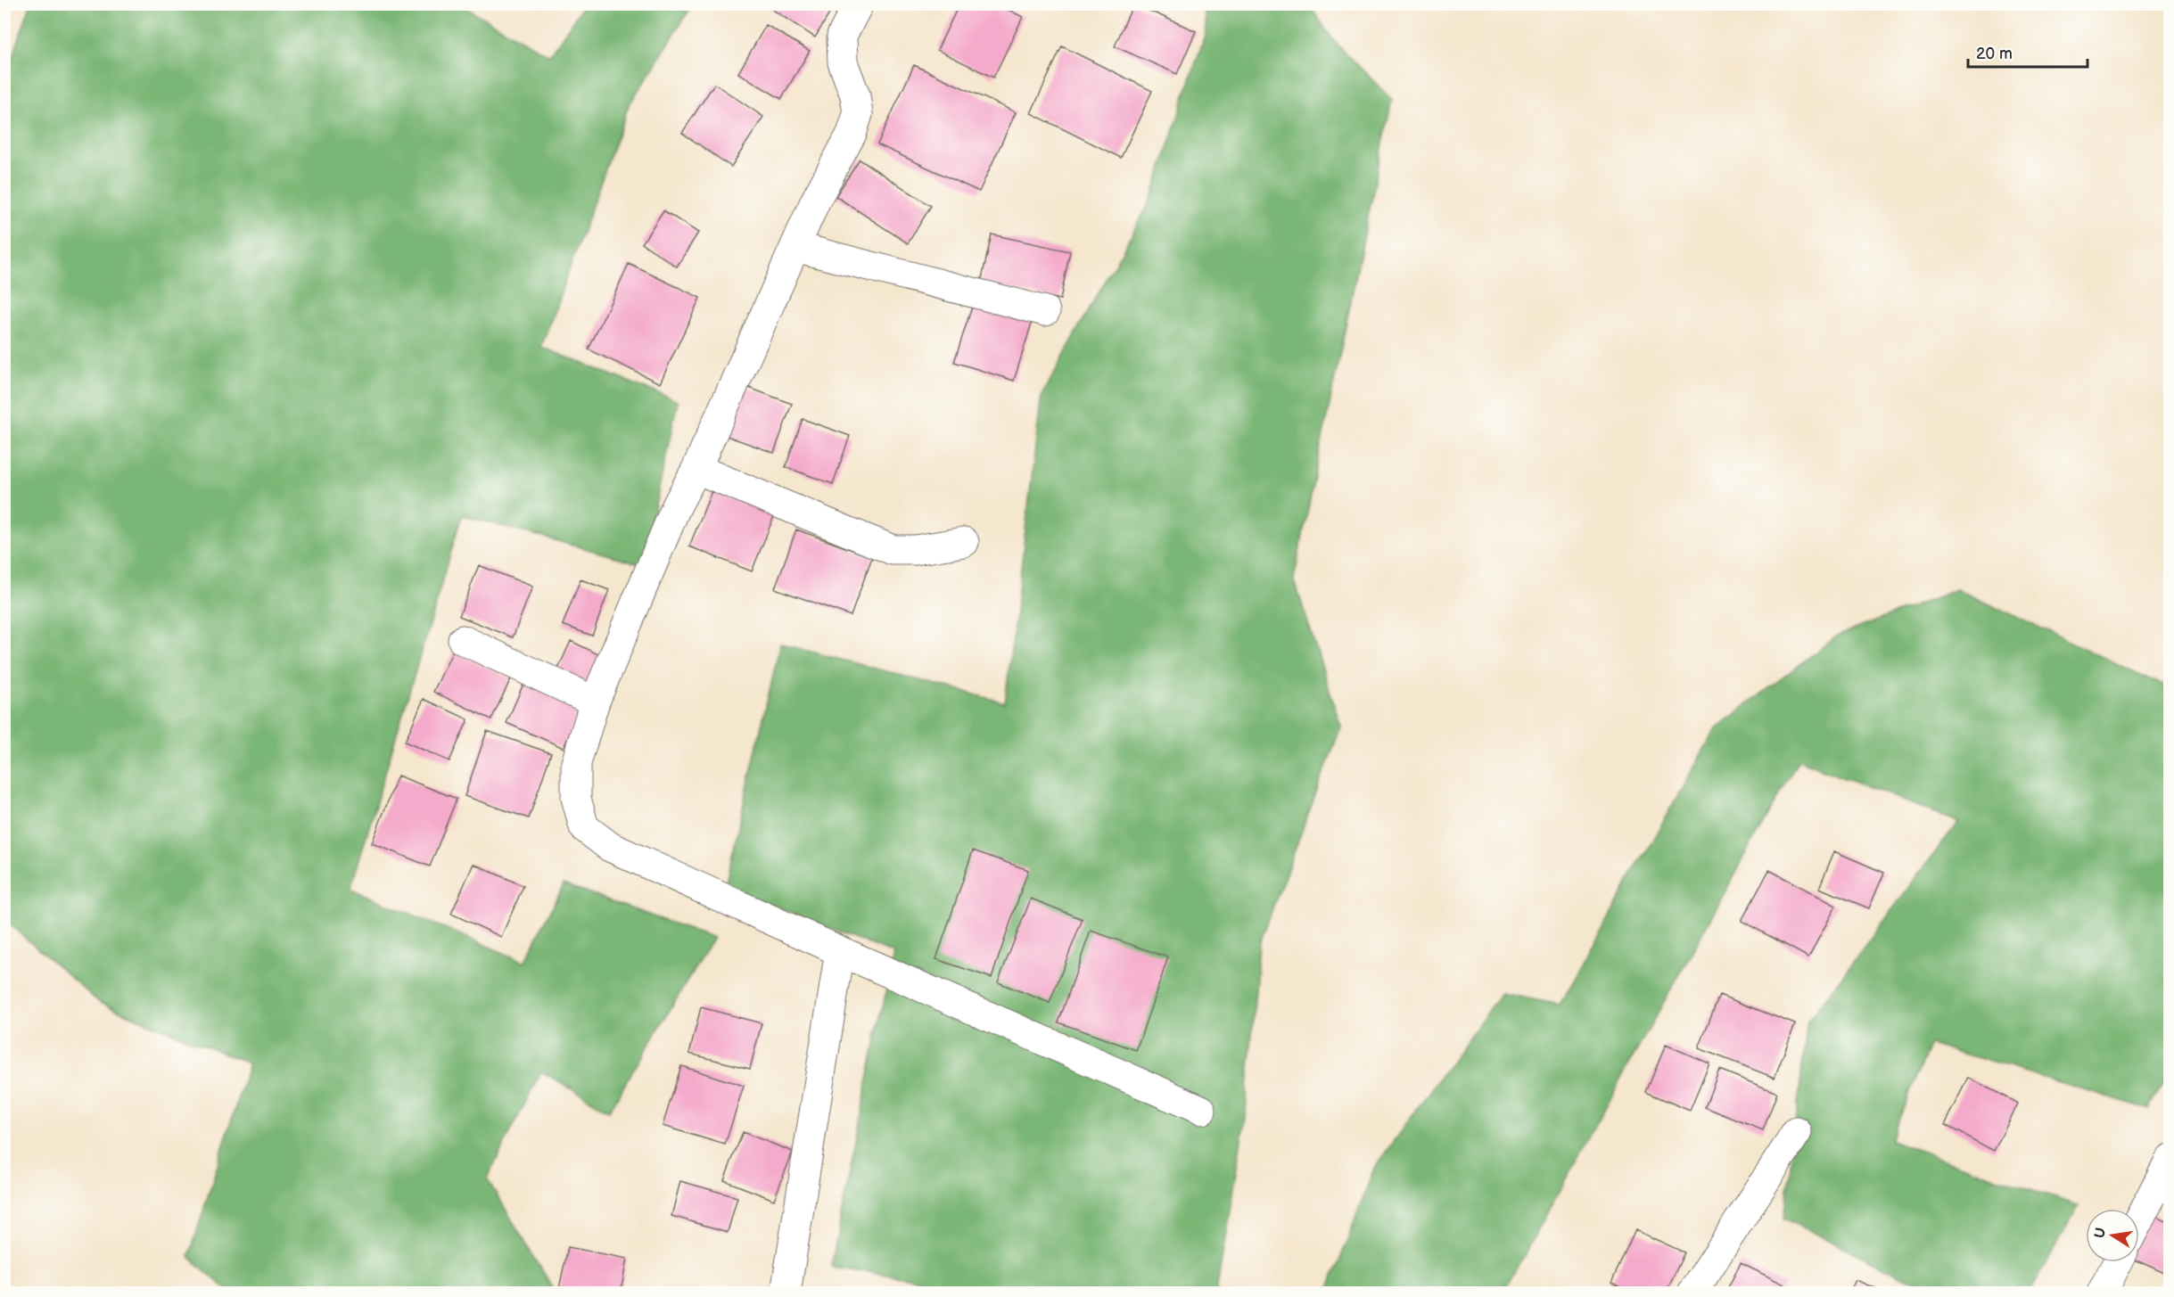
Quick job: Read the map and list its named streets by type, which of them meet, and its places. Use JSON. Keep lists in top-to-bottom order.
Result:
{
  "scale_bar": "20 m",
  "north": "left"
}
